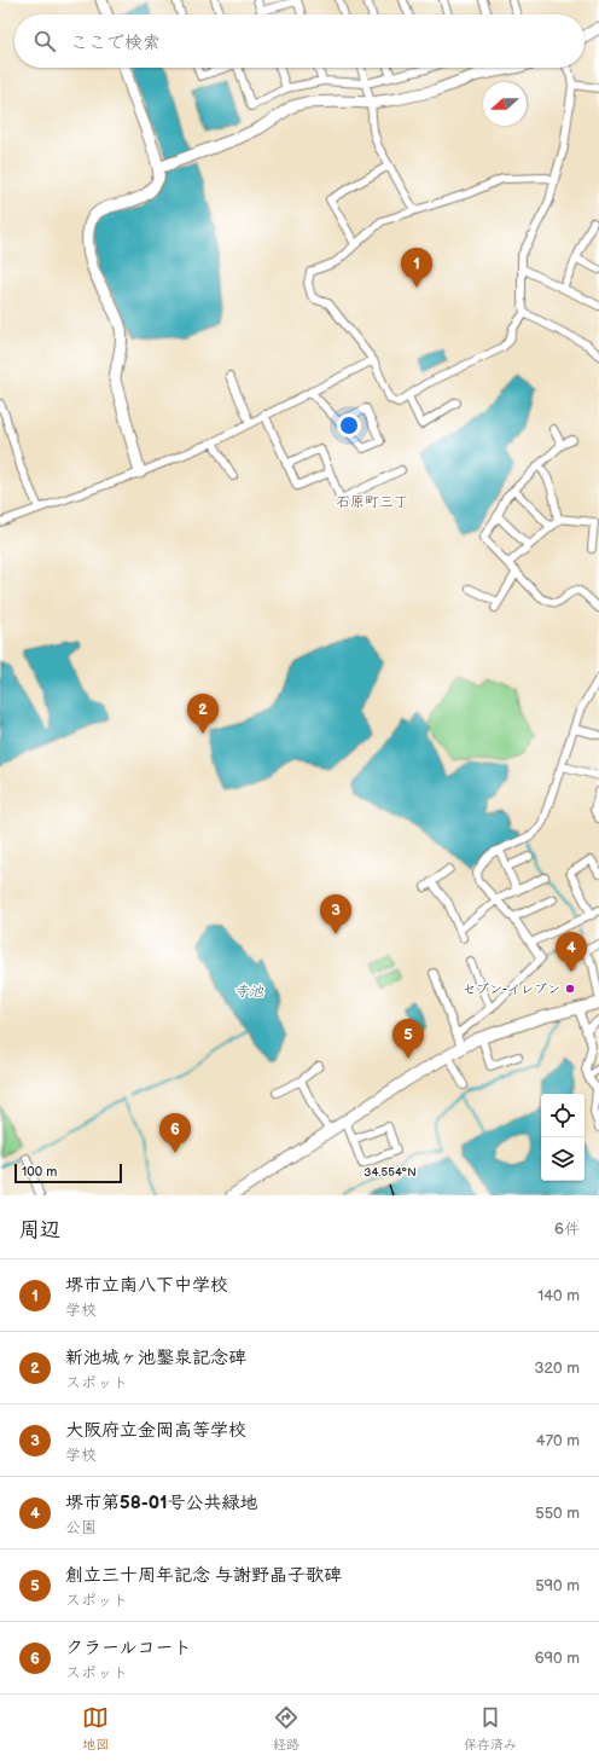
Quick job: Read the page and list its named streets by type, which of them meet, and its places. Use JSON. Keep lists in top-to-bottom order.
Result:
{
  "districts": ["石原町三丁"],
  "water": ["寺池"],
  "places": ["セブン-イレブン"],
  "scale_bar": "100 m",
  "north": "left",
  "page": {
    "search": "ここで検索",
    "pins": [
      "1",
      "2",
      "3",
      "4",
      "5",
      "6"
    ],
    "scale": "100 m",
    "heading": ["周辺", "6件"],
    "list": [
      {
        "mark": "1",
        "name": "堺市立南八下中学校",
        "note": "学校",
        "value": "140 m"
      },
      {
        "mark": "2",
        "name": "新池城ヶ池鑿泉記念碑",
        "note": "スポット",
        "value": "320 m"
      },
      {
        "mark": "3",
        "name": "大阪府立金岡高等学校",
        "note": "学校",
        "value": "470 m"
      },
      {
        "mark": "4",
        "name": "堺市第58-01号公共緑地",
        "note": "公園",
        "value": "550 m"
      },
      {
        "mark": "5",
        "name": "創立三十周年記念 与謝野晶子歌碑",
        "note": "スポット",
        "value": "590 m"
      },
      {
        "mark": "6",
        "name": "クラールコート",
        "note": "スポット",
        "value": "690 m"
      }
    ],
    "nav": ["地図", "経路", "保存済み"]
  },
  "coordinates": ["34.554°N"]
}
